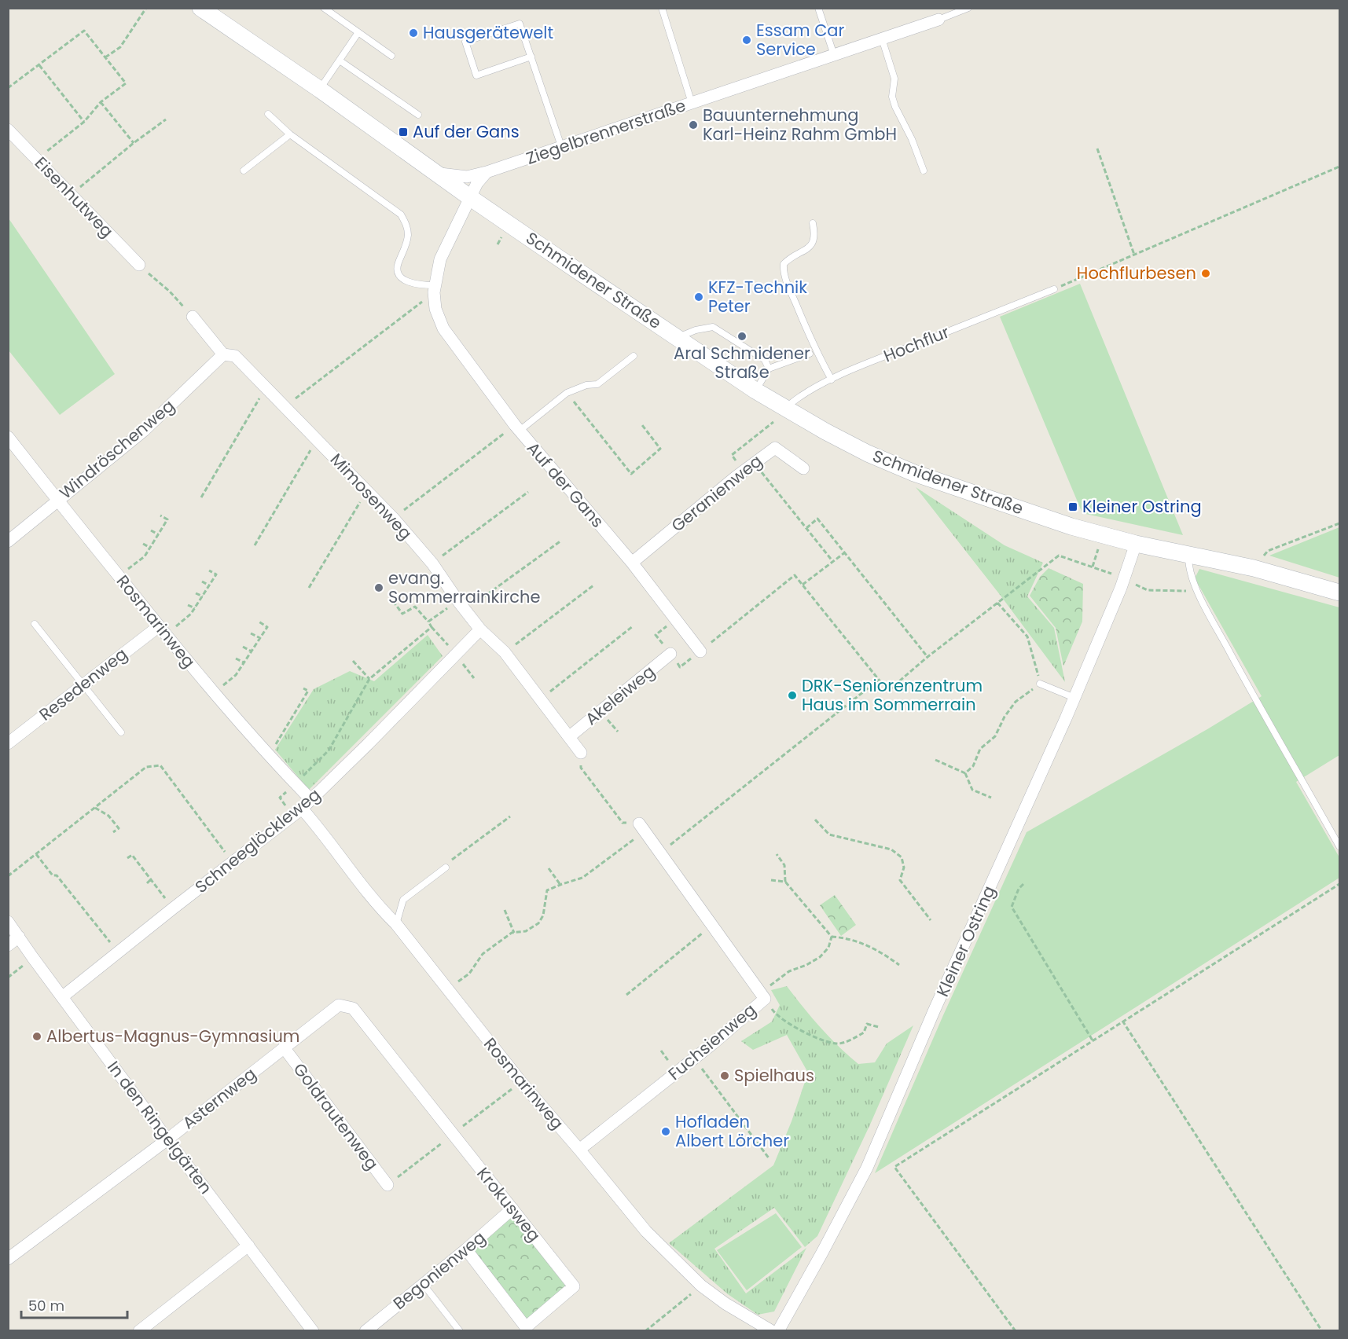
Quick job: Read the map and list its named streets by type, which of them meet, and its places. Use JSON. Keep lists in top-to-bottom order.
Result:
{
  "streets": {
    "main road": ["Schmidener Straße"],
    "street": [
      "Ziegelbrennerstraße",
      "Eisenhutweg",
      "Windröschenweg",
      "Auf der Gans",
      "Geranienweg",
      "Mimosenweg",
      "Rosmarinweg",
      "Resedenweg",
      "Akeleiweg",
      "Schneeglöckleweg",
      "Kleiner Ostring",
      "Fuchsienweg",
      "Asternweg",
      "Goldrautenweg",
      "In den Ringelgärten",
      "Krokusweg",
      "Begonienweg"
    ],
    "lane": ["Hochflur"]
  },
  "crossings": [
    ["Ziegelbrennerstraße", "Schmidener Straße"],
    ["Schmidener Straße", "Hochflur"],
    ["Schmidener Straße", "Auf der Gans"],
    ["Schmidener Straße", "Kleiner Ostring"],
    ["Windröschenweg", "Mimosenweg"],
    ["Windröschenweg", "Rosmarinweg"],
    ["Auf der Gans", "Geranienweg"],
    ["Mimosenweg", "Akeleiweg"],
    ["Mimosenweg", "Schneeglöckleweg"],
    ["Rosmarinweg", "Resedenweg"],
    ["Rosmarinweg", "Schneeglöckleweg"],
    ["Rosmarinweg", "Fuchsienweg"],
    ["Schneeglöckleweg", "In den Ringelgärten"],
    ["Asternweg", "Goldrautenweg"],
    ["Asternweg", "In den Ringelgärten"],
    ["Asternweg", "Krokusweg"],
    ["Krokusweg", "Begonienweg"]
  ],
  "places": {
    "other": [
      "Hausgerätewelt",
      "Essam Car Service",
      "Bauunternehmung Karl-Heinz Rahm GmbH",
      "Hochflurbesen",
      "KFZ-Technik Peter",
      "Aral Schmidener Straße",
      "evang. Sommerrainkirche",
      "DRK-Seniorenzentrum Haus im Sommerrain",
      "Albertus-Magnus-Gymnasium",
      "Spielhaus",
      "Hofladen Albert Lörcher"
    ],
    "transit": ["Auf der Gans", "Kleiner Ostring"]
  },
  "scale_bar": "50 m"
}
